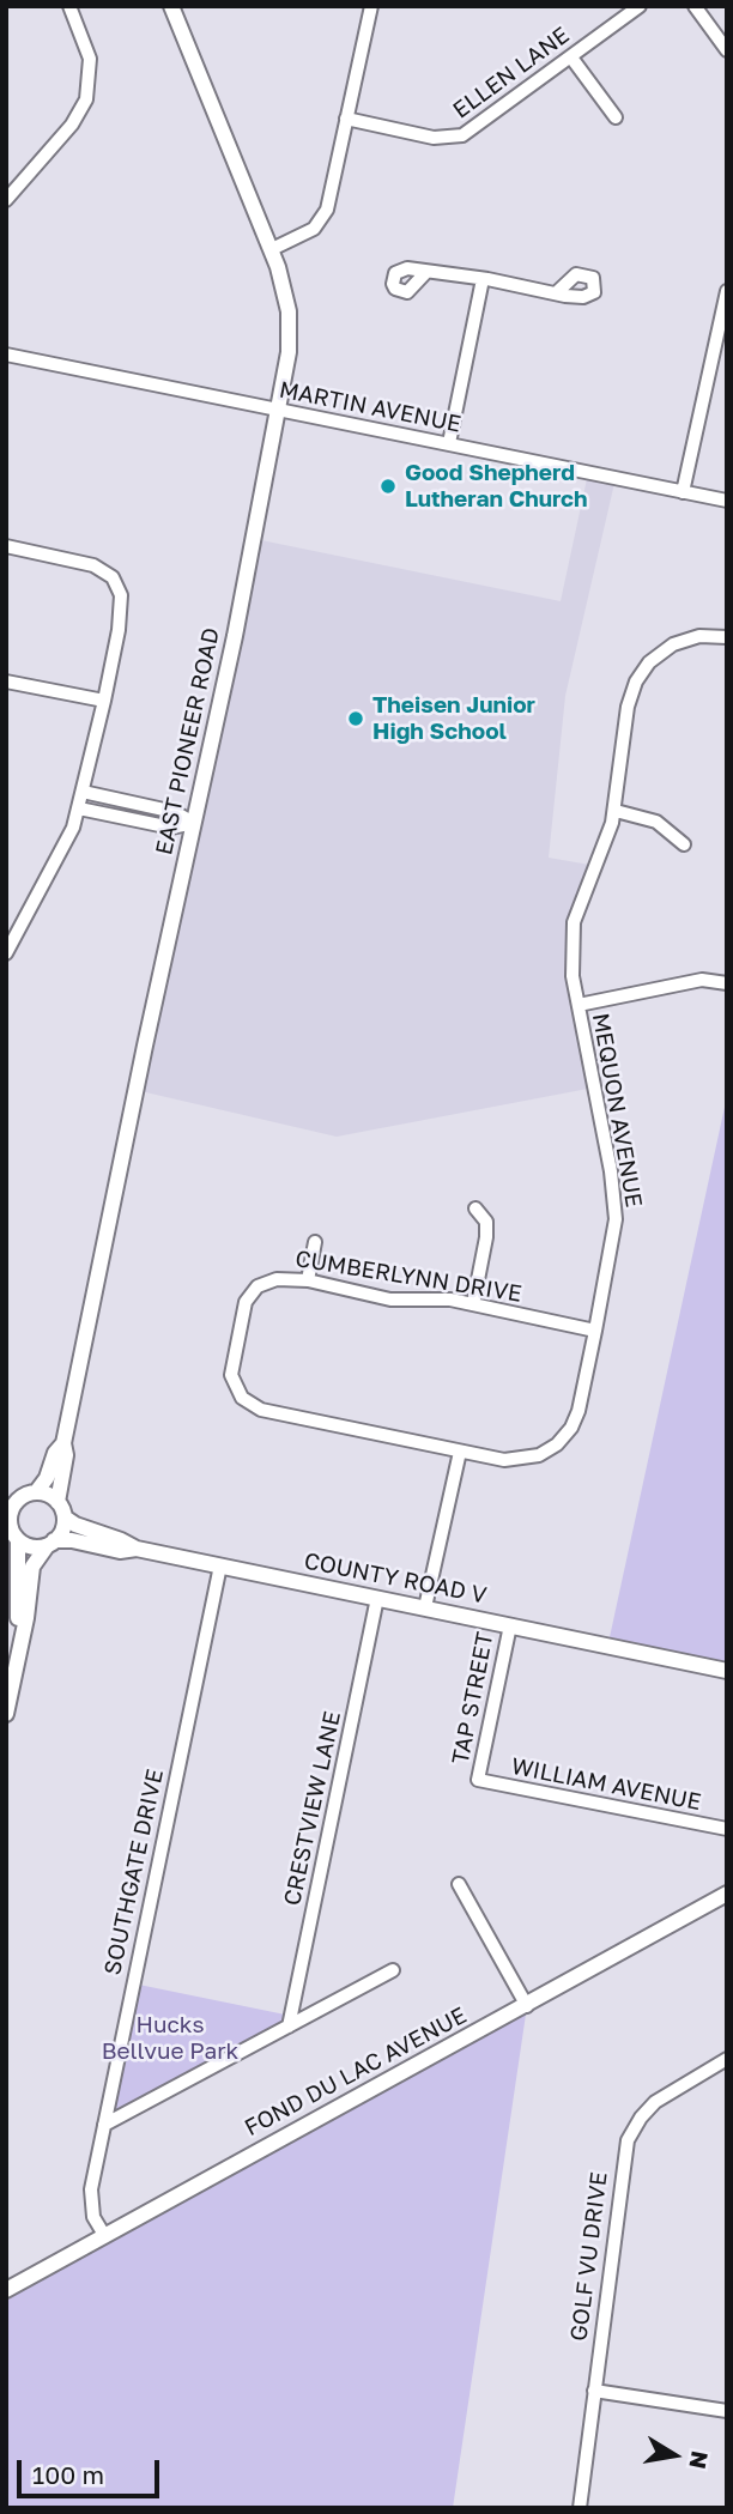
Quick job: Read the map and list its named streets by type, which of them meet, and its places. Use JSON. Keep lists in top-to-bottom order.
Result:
{
  "streets": {
    "main road": ["EAST PIONEER ROAD", "COUNTY ROAD V", "FOND DU LAC AVENUE"],
    "street": [
      "ELLEN LANE",
      "MARTIN AVENUE",
      "MEQUON AVENUE",
      "CUMBERLYNN DRIVE",
      "TAP STREET",
      "WILLIAM AVENUE",
      "CRESTVIEW LANE",
      "SOUTHGATE DRIVE",
      "GOLF VU DRIVE"
    ]
  },
  "crossings": [
    ["MARTIN AVENUE", "EAST PIONEER ROAD"],
    ["EAST PIONEER ROAD", "COUNTY ROAD V"],
    ["MEQUON AVENUE", "CUMBERLYNN DRIVE"],
    ["COUNTY ROAD V", "TAP STREET"],
    ["COUNTY ROAD V", "CRESTVIEW LANE"],
    ["COUNTY ROAD V", "SOUTHGATE DRIVE"],
    ["TAP STREET", "WILLIAM AVENUE"],
    ["SOUTHGATE DRIVE", "FOND DU LAC AVENUE"]
  ],
  "parks": ["Hucks Bellvue Park"],
  "places": ["Good Shepherd Lutheran Church", "Theisen Junior High School"],
  "scale_bar": "100 m",
  "north": "right"
}
